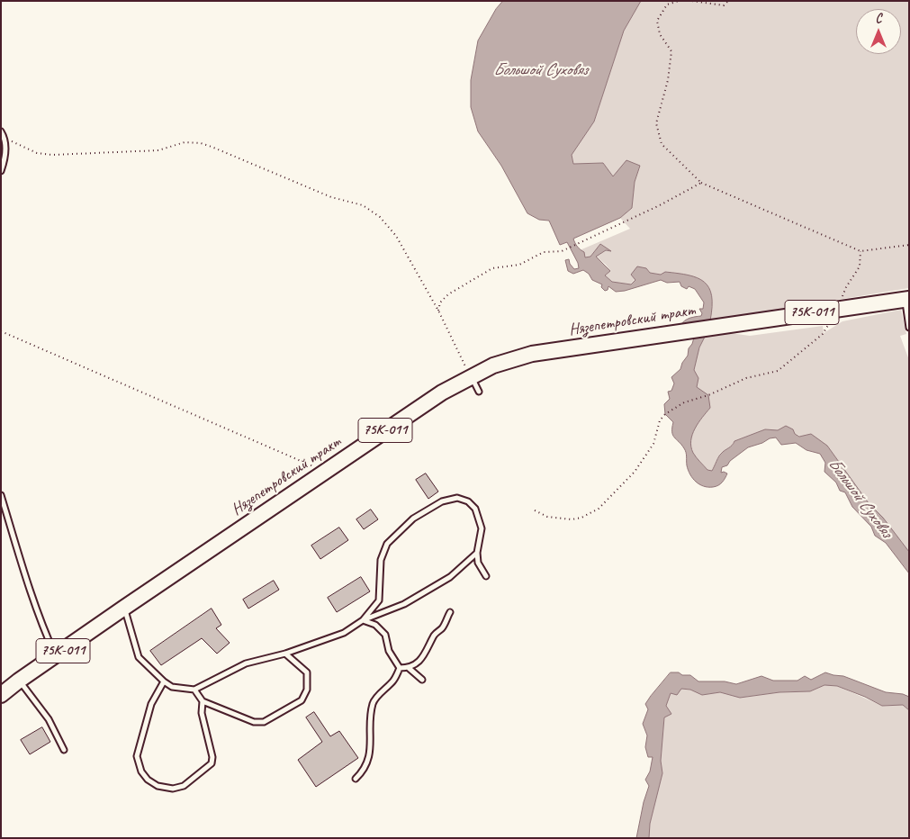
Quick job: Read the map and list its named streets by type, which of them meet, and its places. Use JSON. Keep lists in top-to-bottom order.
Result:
{
  "streets": {
    "main road": ["75К-011", "Нязепетровский тракт"]
  },
  "water": ["Большой Суховяз"],
  "north": "top"
}
